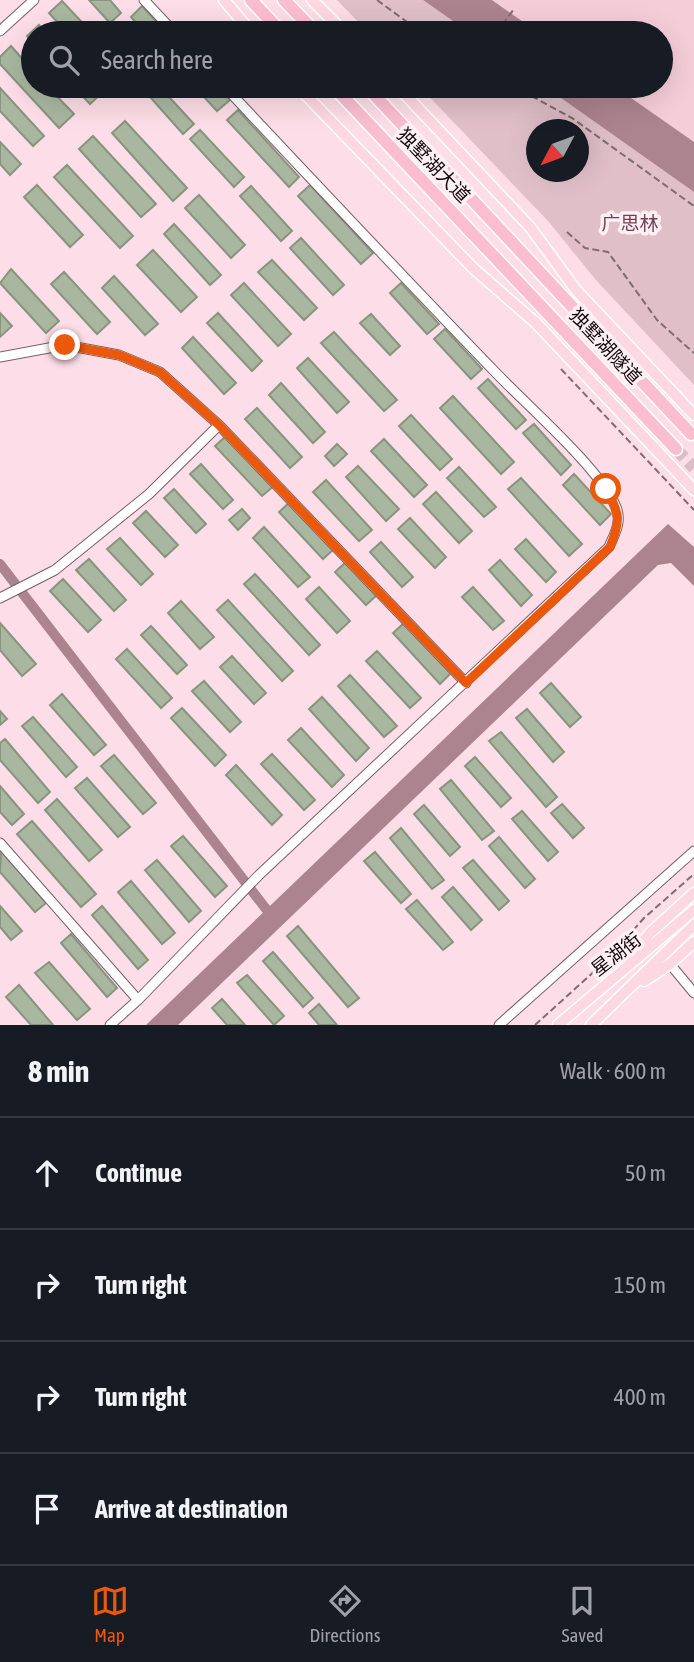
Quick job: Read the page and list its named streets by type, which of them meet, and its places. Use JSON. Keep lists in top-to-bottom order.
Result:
{
  "streets": {
    "highway": ["独墅湖大道", "独墅湖隧道"],
    "main road": ["星湖街"]
  },
  "crossings": [
    ["独墅湖大道", "独墅湖隧道"]
  ],
  "parks": ["广思林"],
  "north": "bottom left",
  "page": {
    "search": "Search here",
    "heading": ["8 min", "Walk · 600 m"],
    "list": [
      ["Continue", "50 m"],
      ["Turn right", "150 m"],
      ["Turn right", "400 m"],
      "Arrive at destination"
    ],
    "nav": ["Map", "Directions", "Saved"]
  }
}
